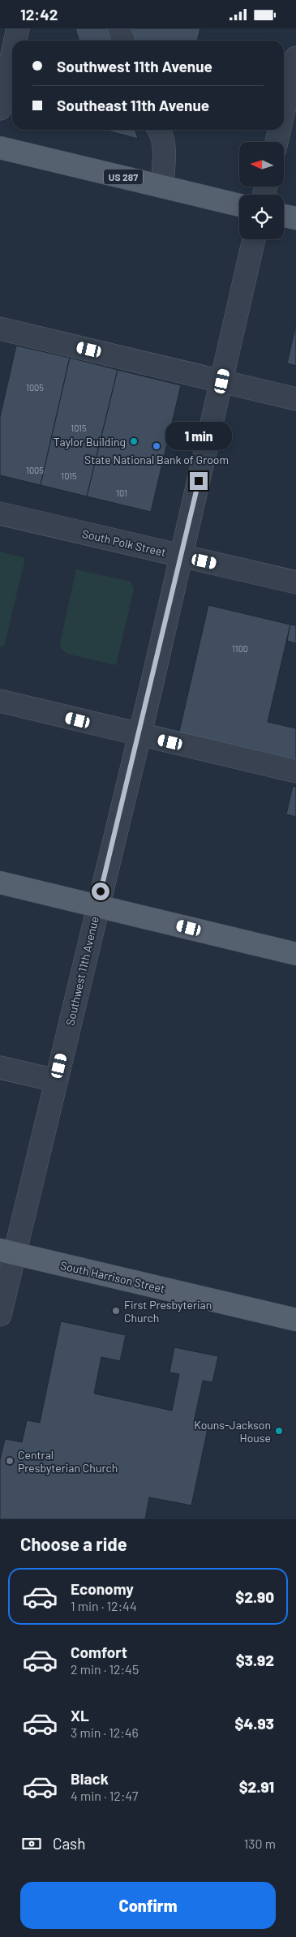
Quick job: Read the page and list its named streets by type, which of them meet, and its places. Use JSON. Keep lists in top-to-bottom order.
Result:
{
  "streets": {
    "main road": ["US 287", "South Harrison Street"],
    "street": ["South Polk Street", "Southwest 11th Avenue"]
  },
  "crossings": [
    ["South Polk Street", "Southwest 11th Avenue"],
    ["Southwest 11th Avenue", "South Harrison Street"]
  ],
  "places": [
    "Taylor Building",
    "State National Bank of Groom",
    "First Presbyterian Church",
    "Kouns-Jackson House",
    "Central Presbyterian Church"
  ],
  "house_numbers": [
    "1005",
    "1015",
    "1005",
    "1015",
    "101",
    "1100"
  ],
  "north": "left",
  "page": {
    "status": "12:42",
    "banner": ["Southwest 11th Avenue", "Southeast 11th Avenue"],
    "bubble": "1 min",
    "heading": "Choose a ride",
    "list": [
      {
        "name": "Economy",
        "note": "1 min · 12:44",
        "value": "$2.90"
      },
      {
        "name": "Comfort",
        "note": "2 min · 12:45",
        "value": "$3.92"
      },
      {
        "name": "XL",
        "note": "3 min · 12:46",
        "value": "$4.93"
      },
      {
        "name": "Black",
        "note": "4 min · 12:47",
        "value": "$2.91"
      }
    ],
    "pay": ["Cash", "130 m"],
    "buttons": "Confirm"
  }
}
